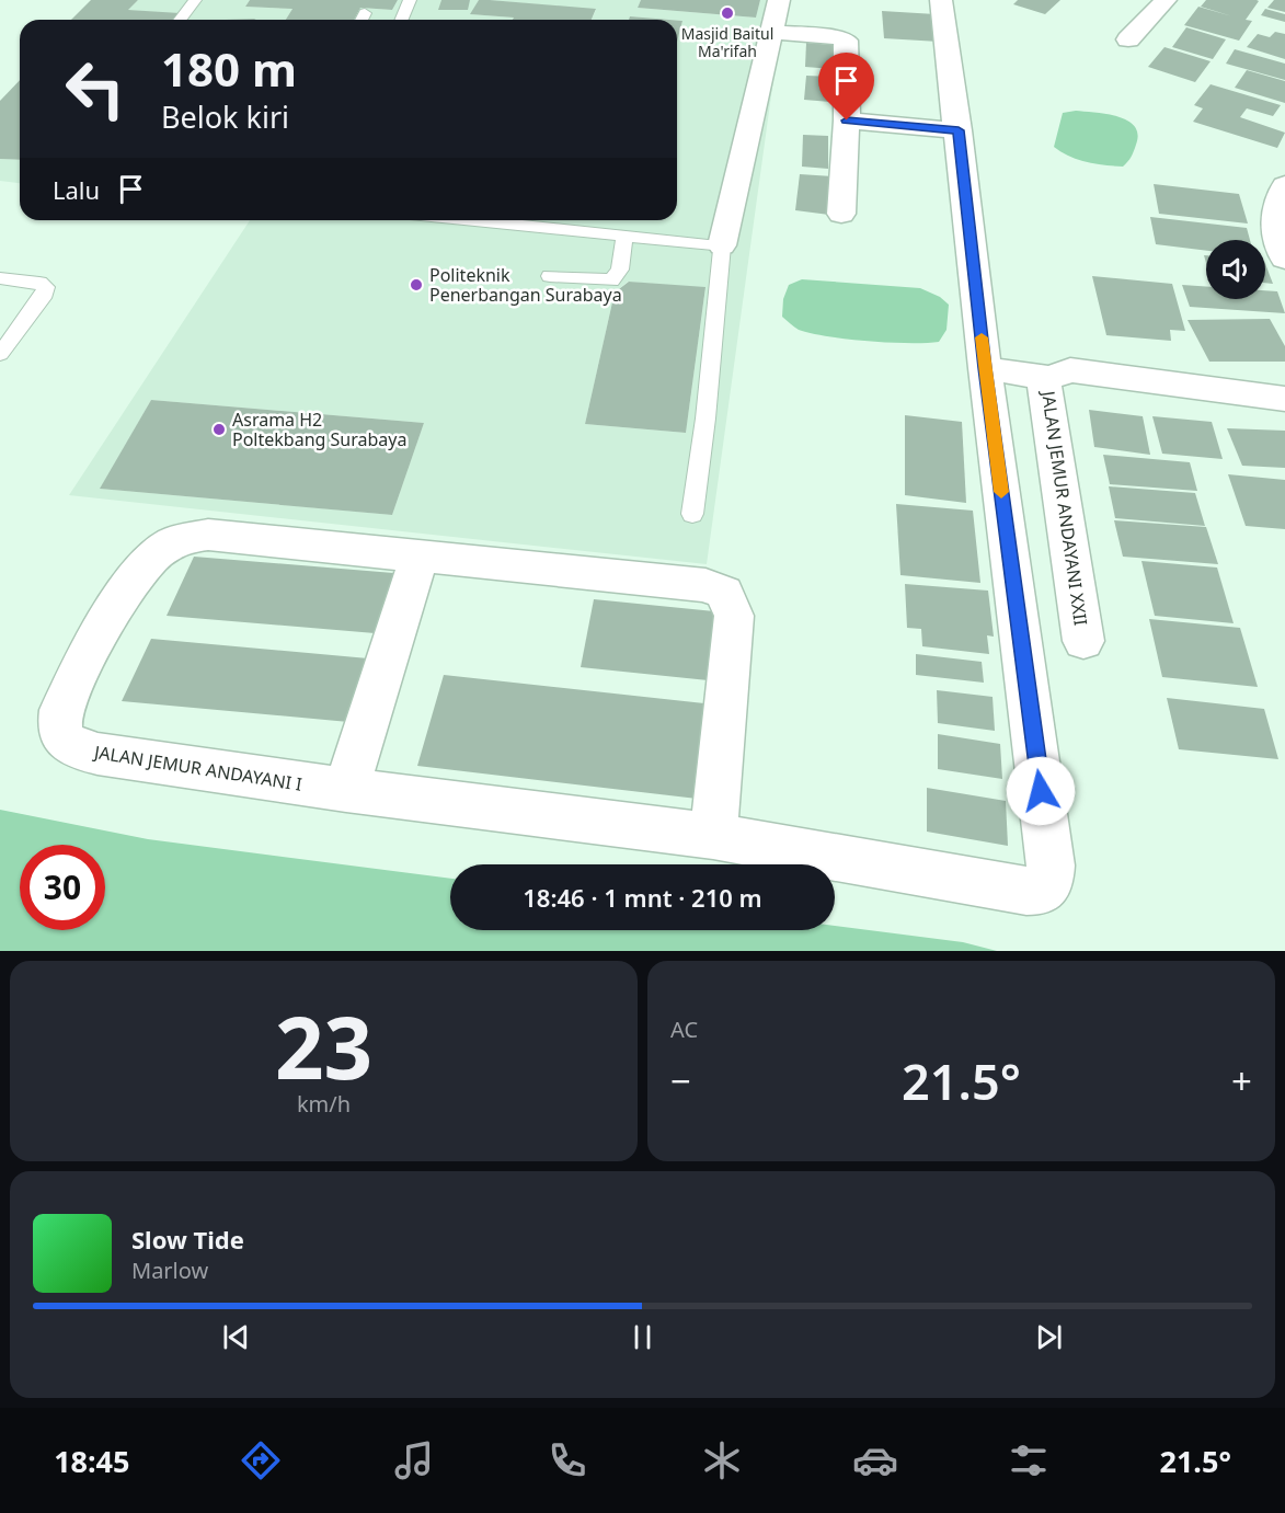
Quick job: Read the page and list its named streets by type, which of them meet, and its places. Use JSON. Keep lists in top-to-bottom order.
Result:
{
  "streets": {
    "street": ["JALAN JEMUR ANDAYANI XXII", "JALAN JEMUR ANDAYANI I"]
  },
  "places": ["Masjid Baitul Ma'rifah", "Politeknik Penerbangan Surabaya", "Asrama H2 Poltekbang Surabaya"],
  "page": {
    "turn": ["180 m", "Belok kiri"],
    "then": "Lalu",
    "limit": "30",
    "trip": "18:46 · 1 mnt · 210 m",
    "tile": [
      ["23", "km/h"],
      "AC"
    ],
    "heat": ["−", "21.5°", "+"],
    "song": ["Slow Tide", "Marlow"],
    "tabs": ["18:45", "21.5°"]
  }
}
